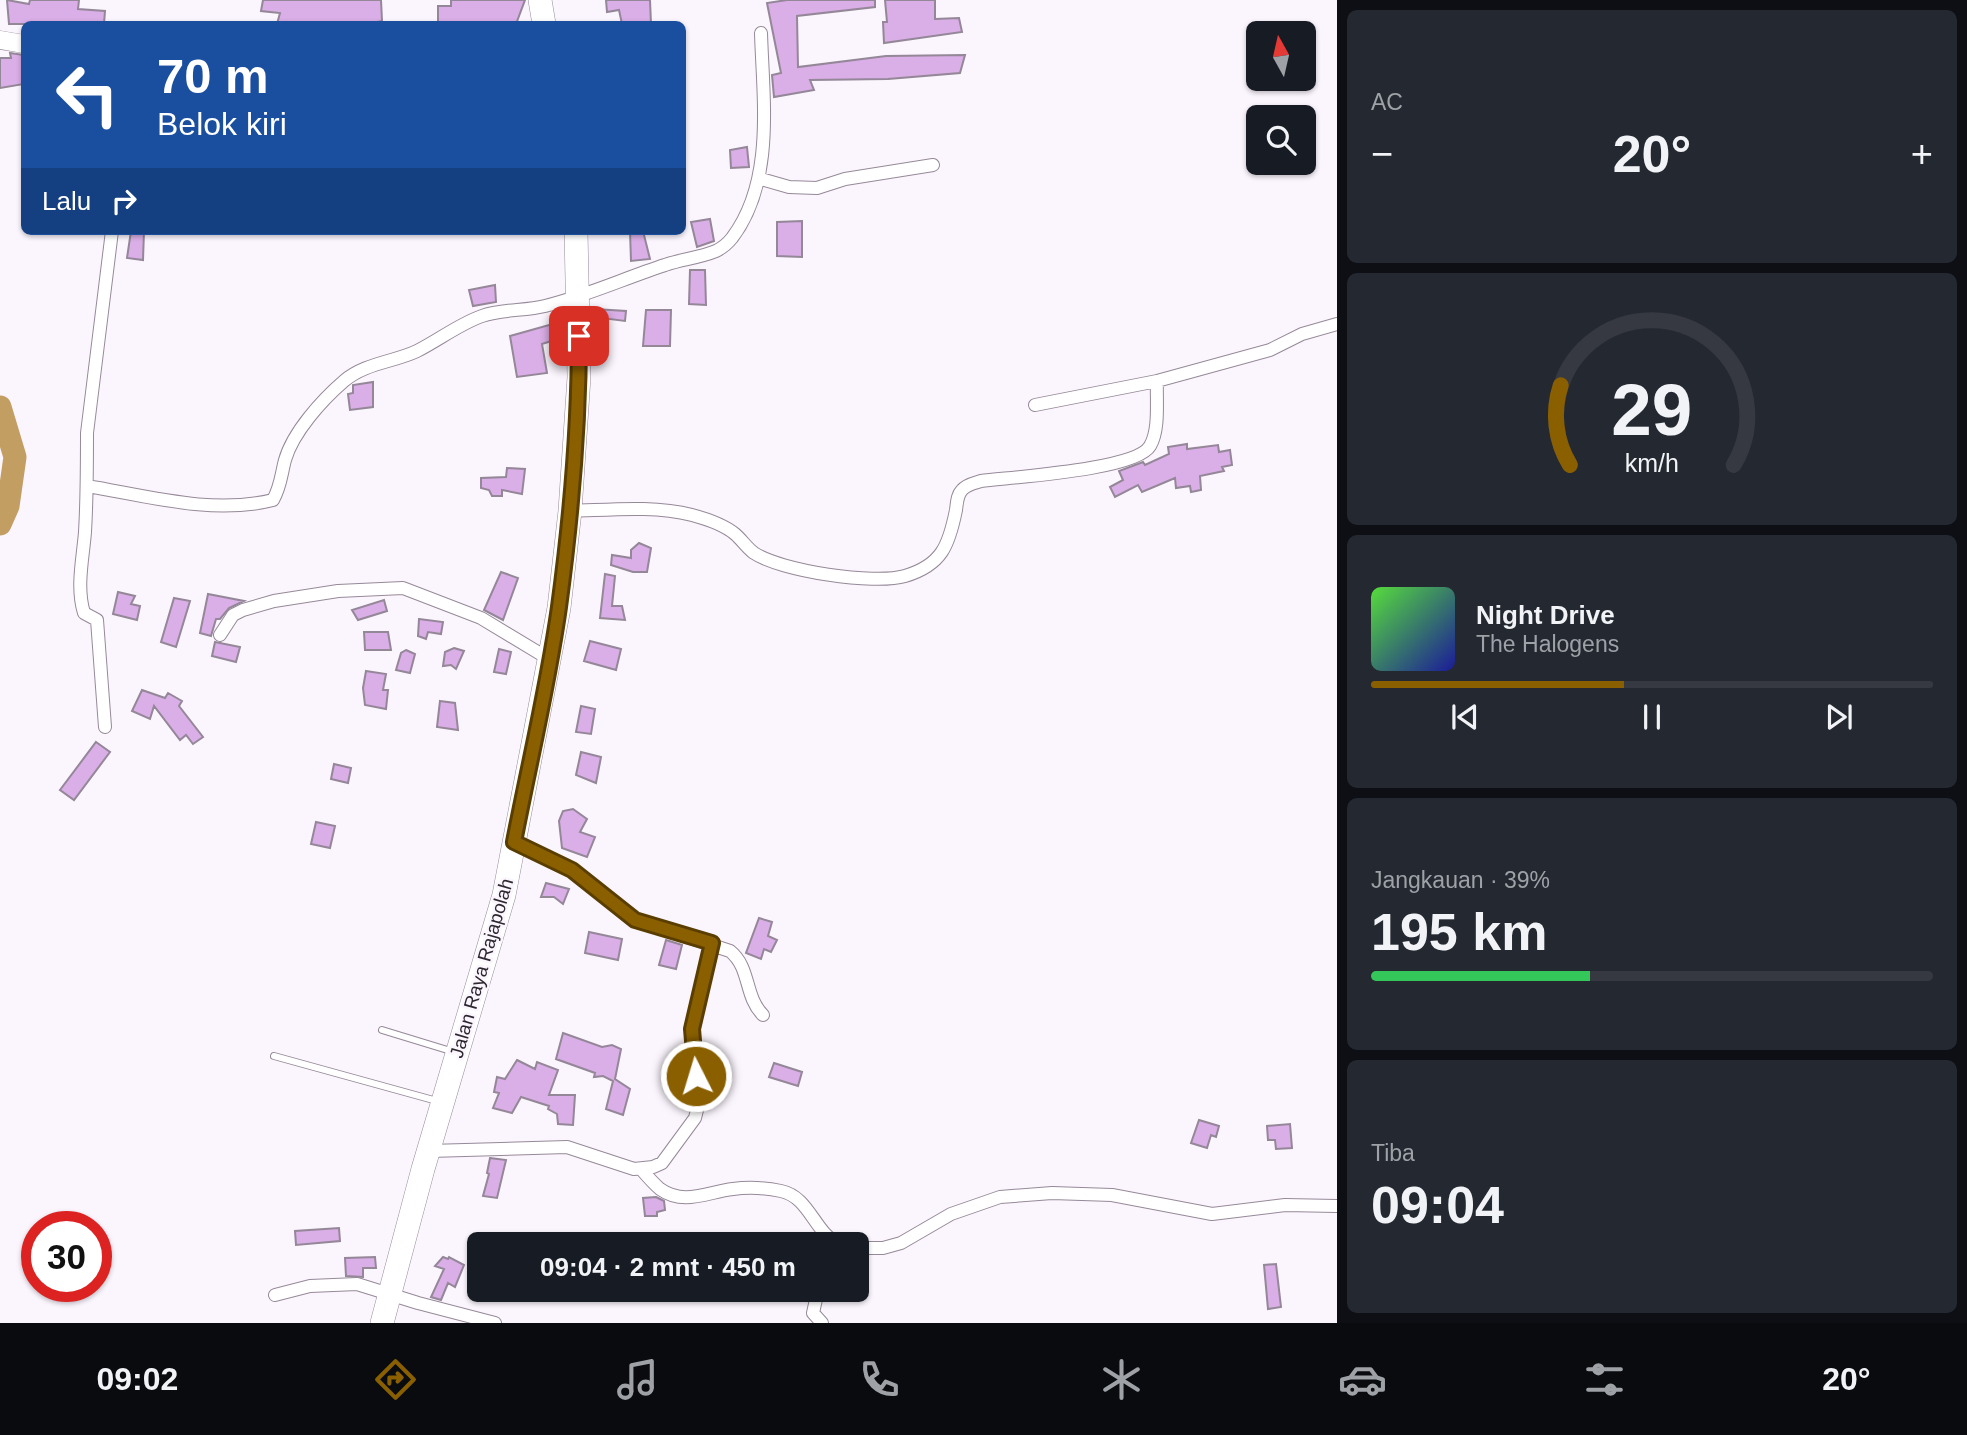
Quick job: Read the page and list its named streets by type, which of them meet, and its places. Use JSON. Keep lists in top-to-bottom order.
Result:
{
  "streets": {
    "highway": ["Jalan Raya Rajapolah"]
  },
  "north": "top",
  "page": {
    "tile": [
      "AC",
      ["Jangkauan · 39%", "195 km"],
      ["Tiba", "09:04"]
    ],
    "turn": ["70 m", "Belok kiri"],
    "heat": ["−", "20°", "+"],
    "then": "Lalu",
    "song": ["Night Drive", "The Halogens"],
    "limit": "30",
    "trip": "09:04 · 2 mnt · 450 m",
    "tabs": ["09:02", "20°"],
    "gauge": ["29", "km/h"]
  }
}
